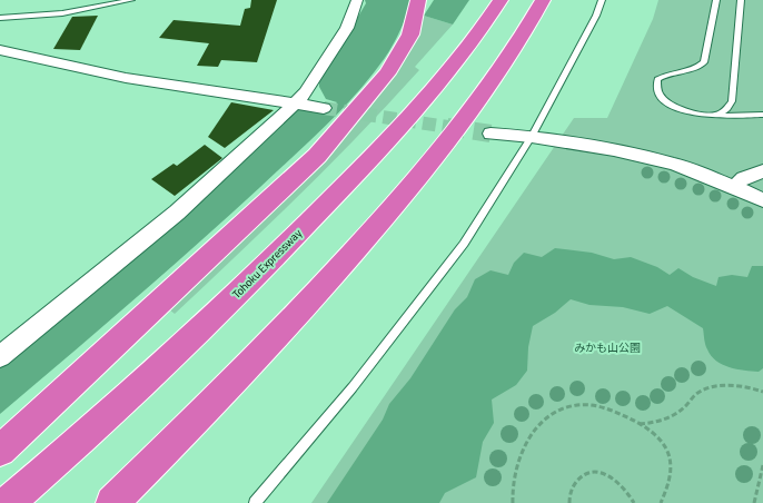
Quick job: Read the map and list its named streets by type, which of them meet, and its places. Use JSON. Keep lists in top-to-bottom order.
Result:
{
  "streets": {
    "highway": ["Tohoku Expressway"]
  },
  "parks": ["みかも山公園"]
}
